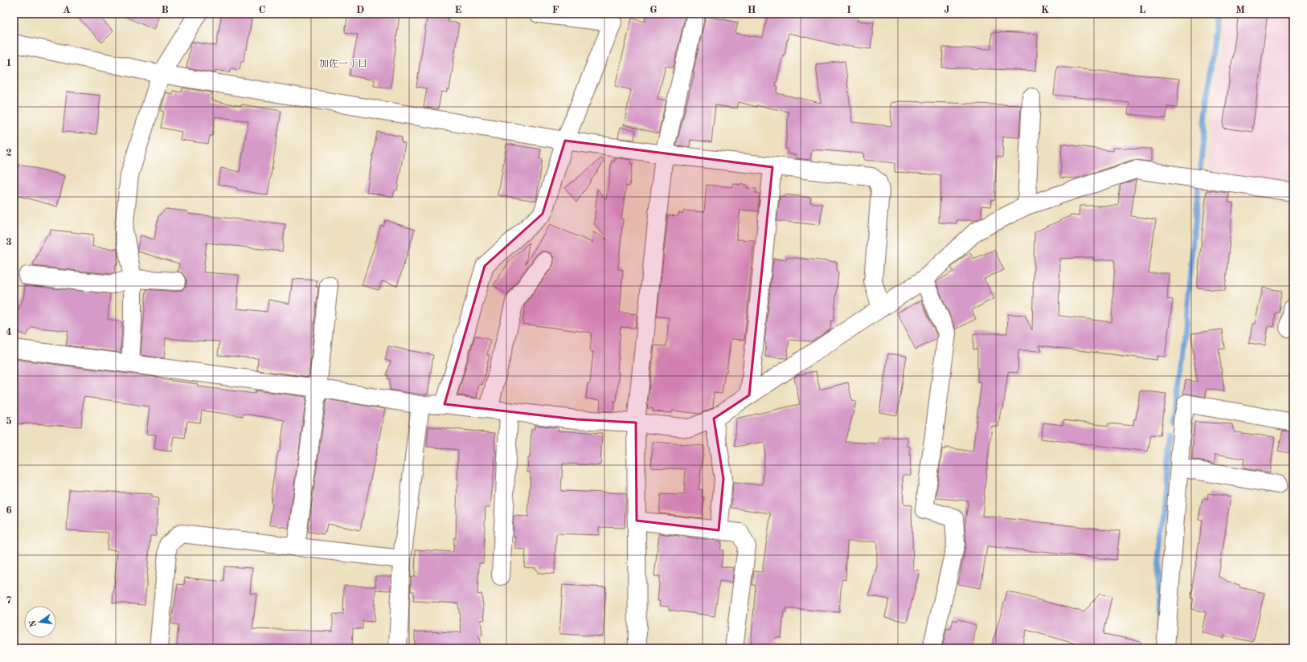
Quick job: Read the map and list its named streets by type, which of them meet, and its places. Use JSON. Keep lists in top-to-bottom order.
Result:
{
  "districts": ["加佐一丁目"],
  "north": "left",
  "grid": {
    "columns": [
      "A",
      "B",
      "C",
      "D",
      "E",
      "F",
      "G",
      "H",
      "I",
      "J",
      "K",
      "L",
      "M"
    ],
    "rows": [
      "1",
      "2",
      "3",
      "4",
      "5",
      "6",
      "7"
    ]
  }
}
